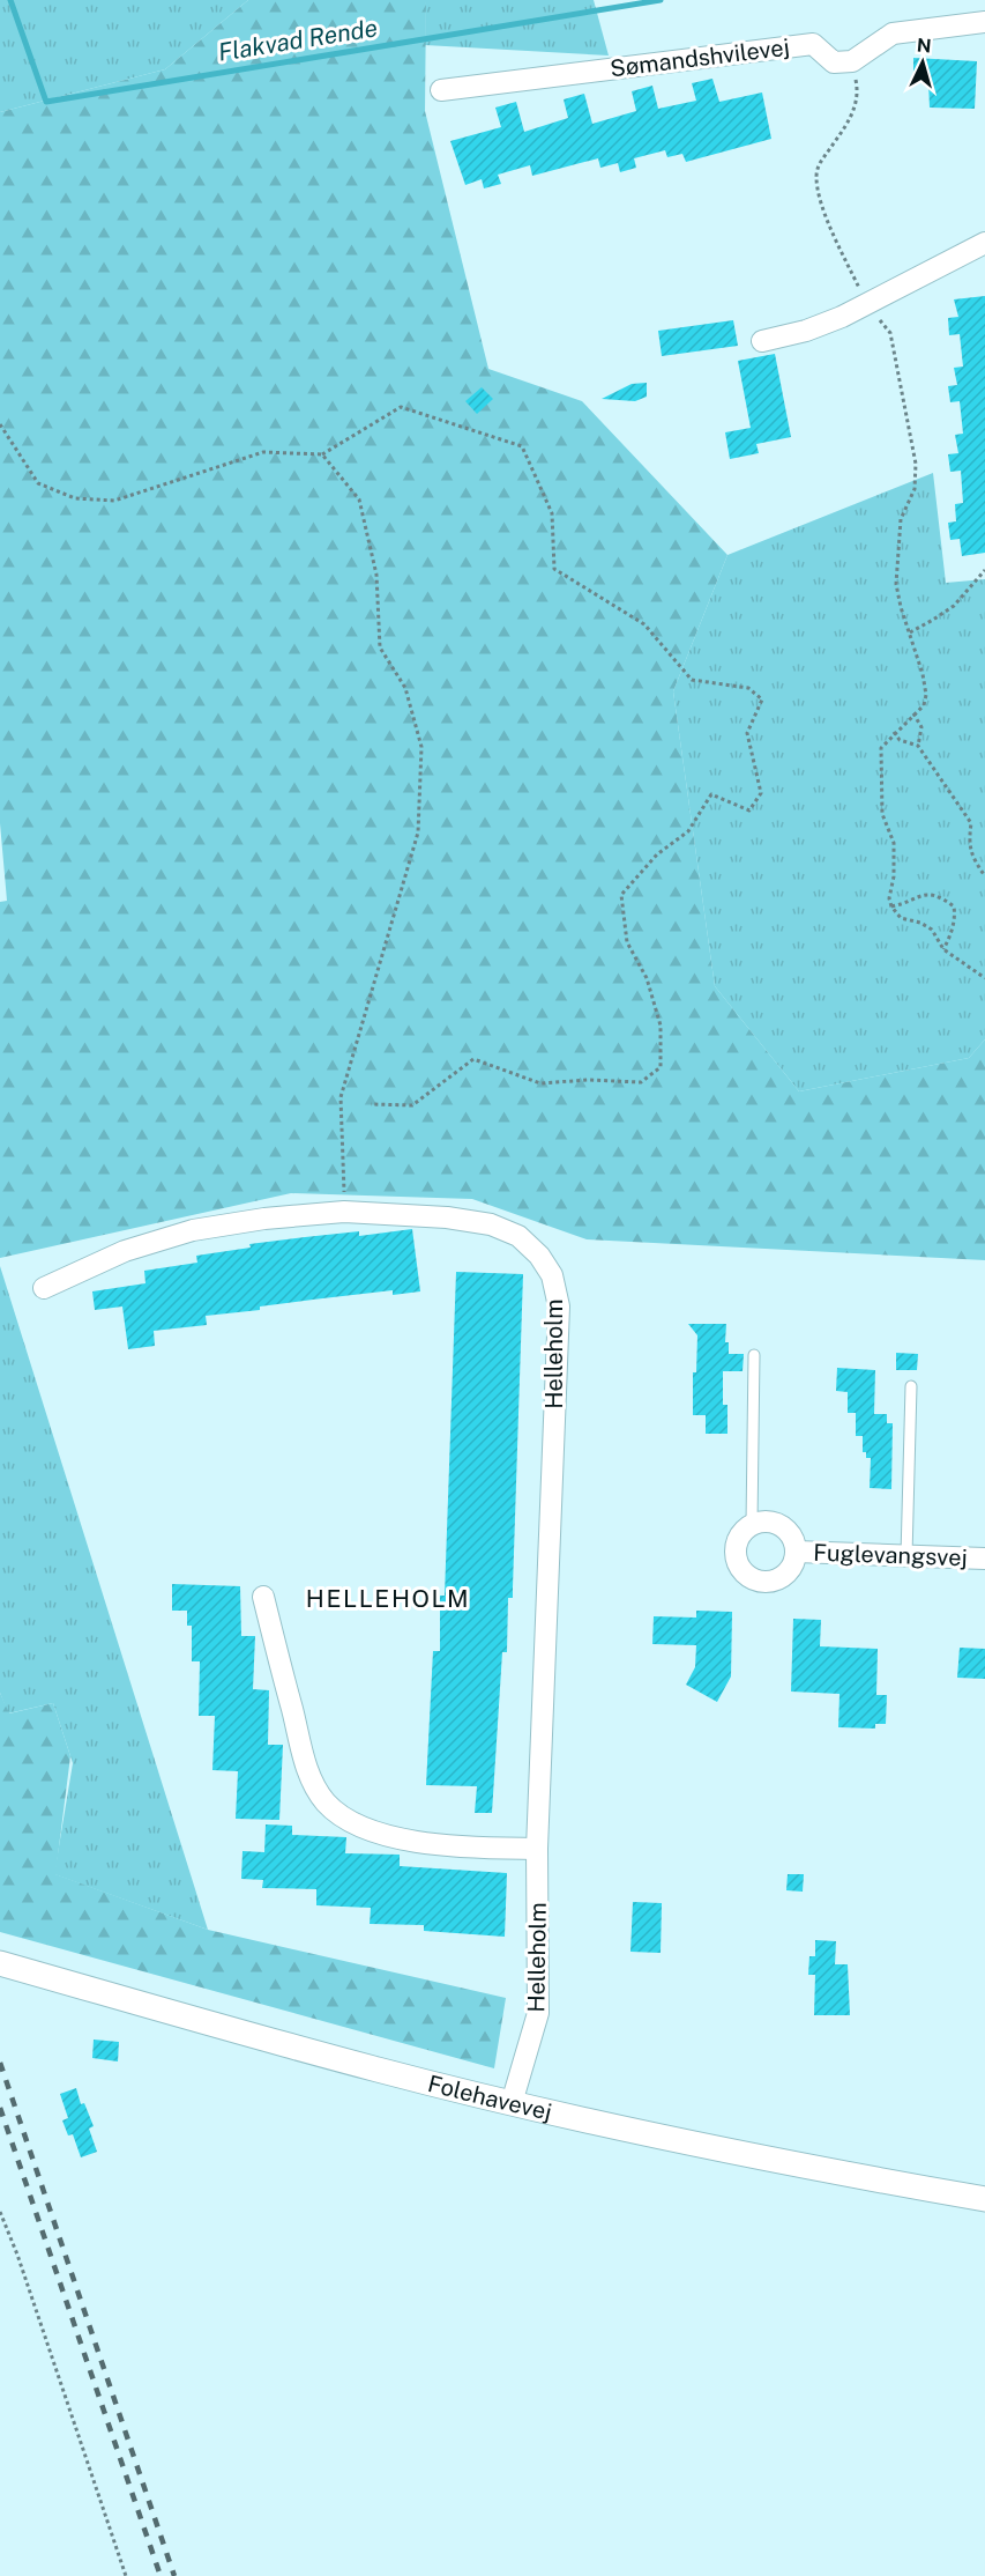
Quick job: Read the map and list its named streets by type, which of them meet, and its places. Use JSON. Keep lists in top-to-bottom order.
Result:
{
  "streets": {
    "street": [
      "Sømandshvilevej",
      "Helleholm",
      "Fuglevangsvej",
      "Folehavevej"
    ]
  },
  "crossings": [
    ["Helleholm", "Folehavevej"]
  ],
  "districts": ["HELLEHOLM"],
  "water": ["Flakvad Rende"],
  "north": "top"
}
